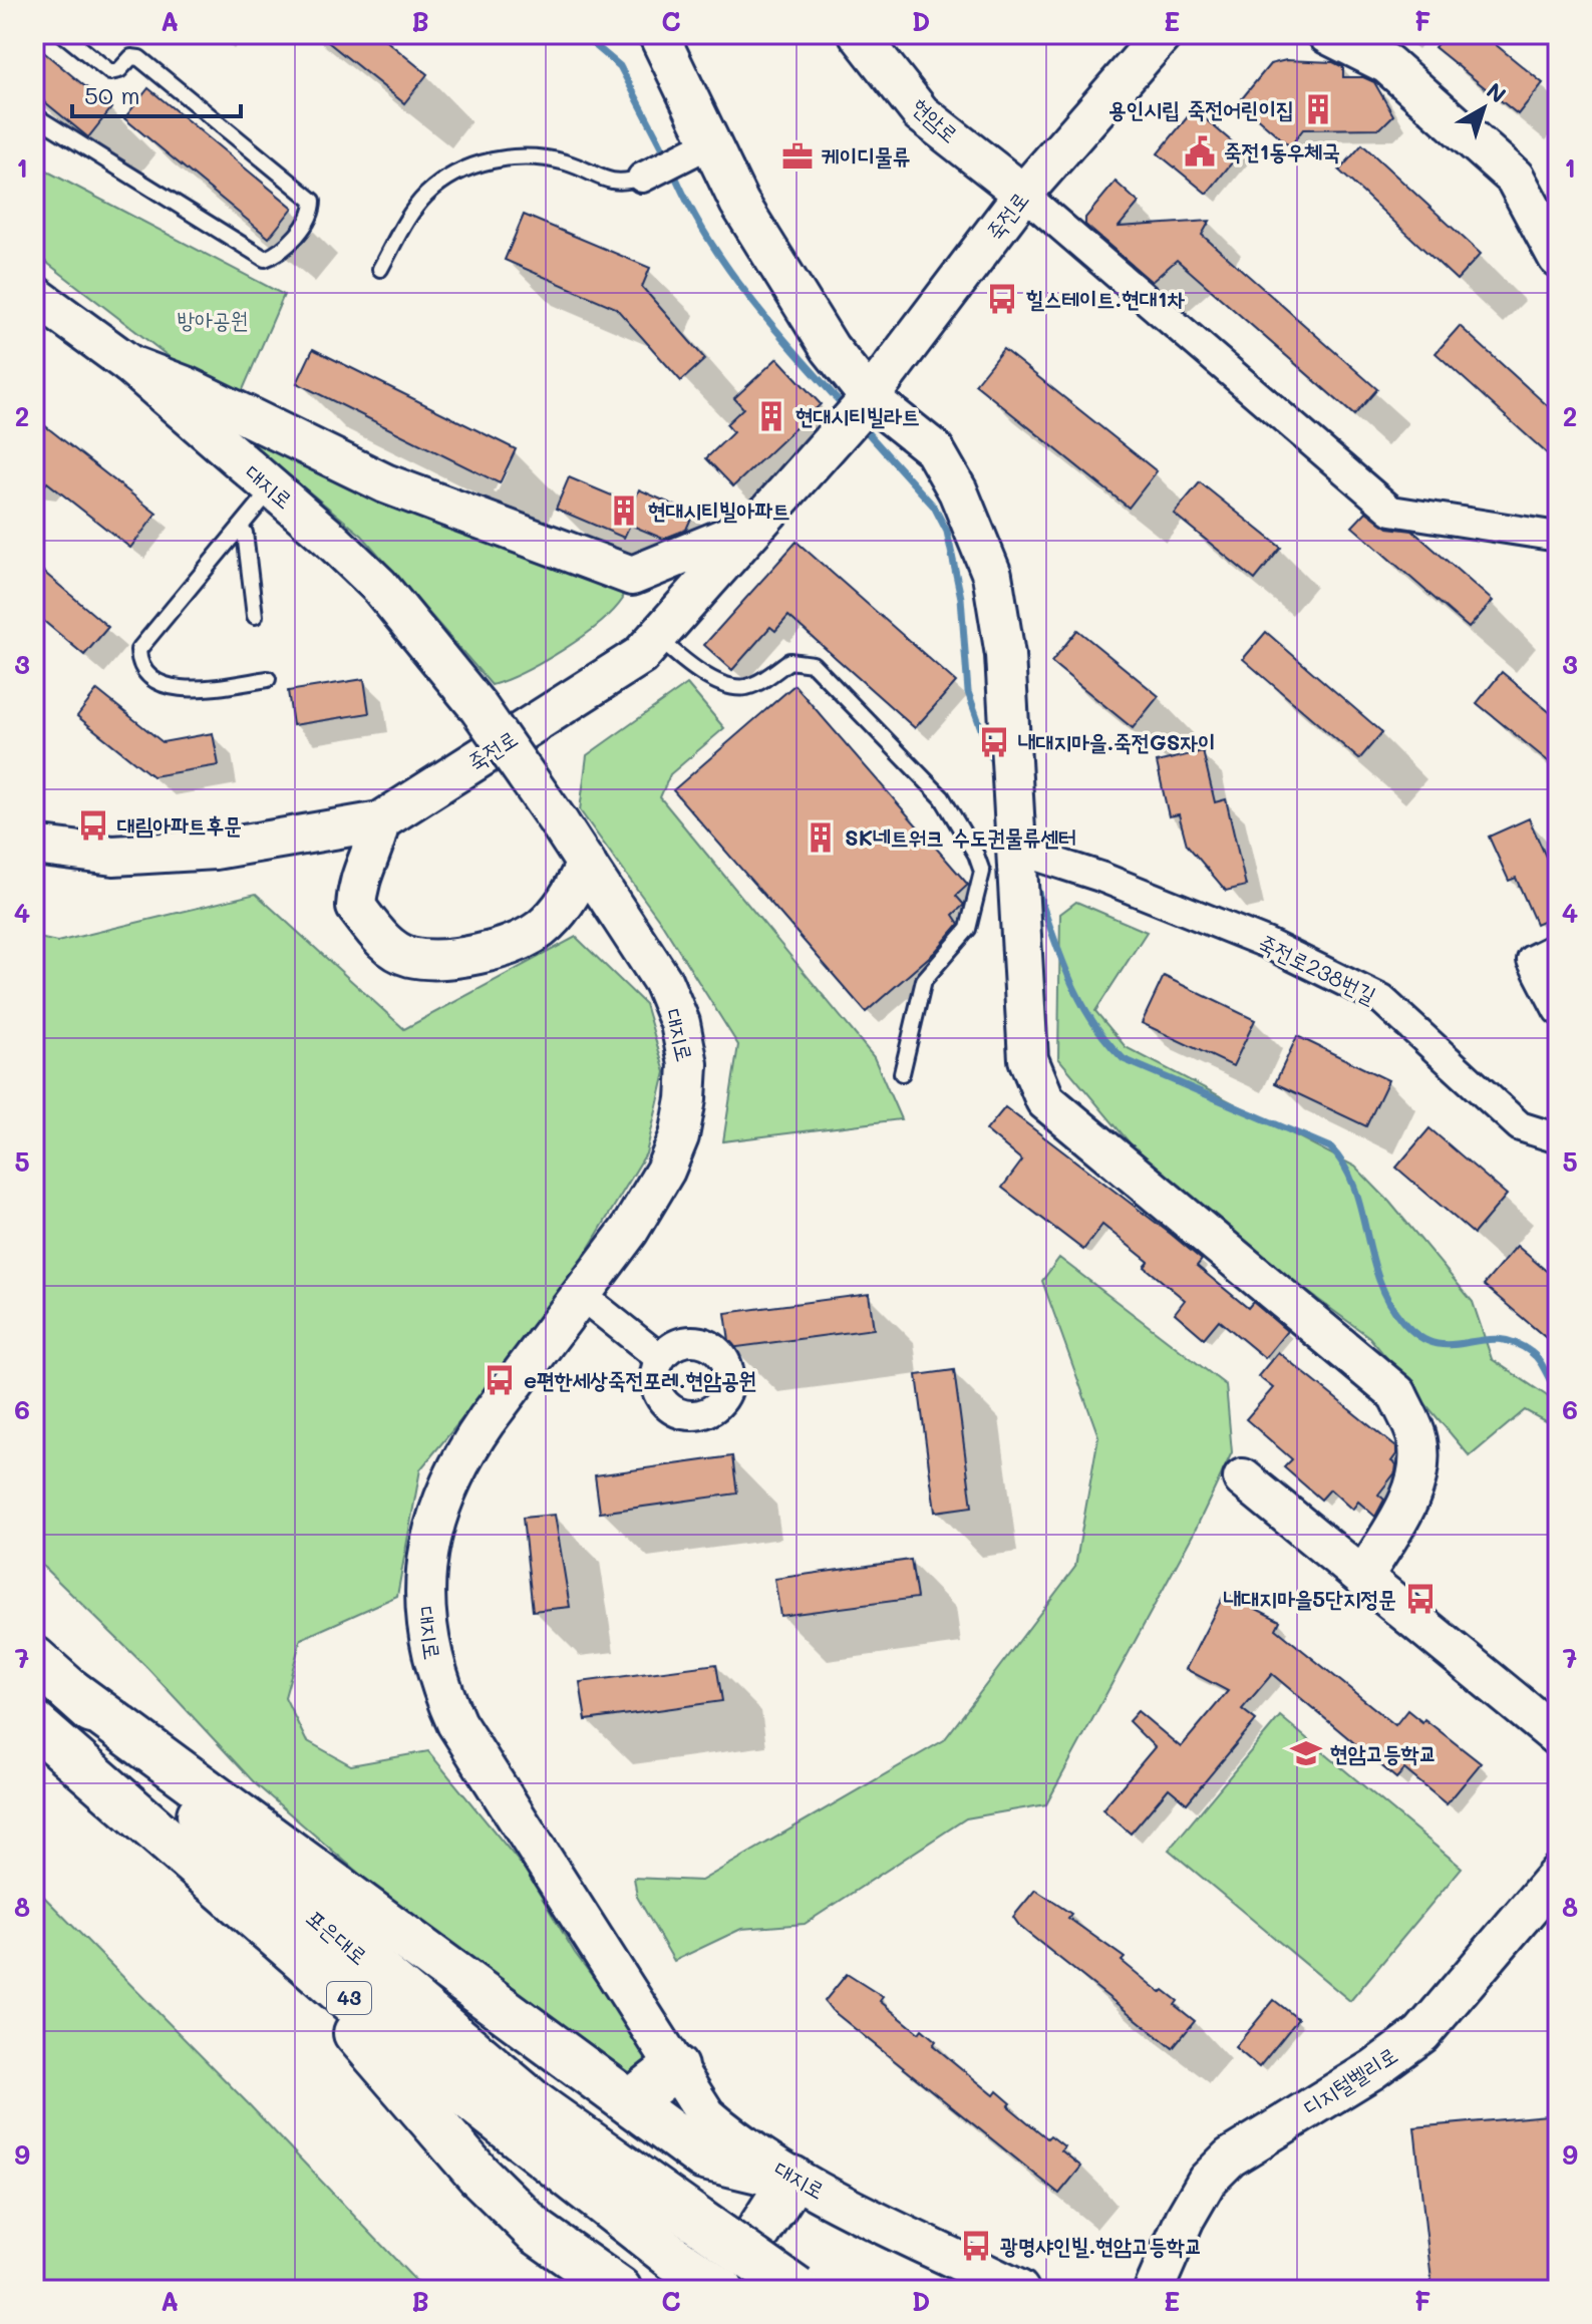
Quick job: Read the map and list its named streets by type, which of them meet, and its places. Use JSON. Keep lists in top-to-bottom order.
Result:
{
  "streets": {
    "highway": ["포은대로", "43"],
    "street": [
      "현암로",
      "죽전로",
      "대지로",
      "죽전로238번길",
      "디지털벨리로"
    ]
  },
  "crossings": [
    ["현암로", "죽전로"]
  ],
  "parks": ["방아공원"],
  "places": {
    "building": [
      "용인시립 죽전어린이집",
      "현대시티빌라트",
      "현대시티빌아파트",
      "SK네트워크 수도권물류센터"
    ],
    "public building": ["죽전1동우체국"],
    "office": ["케이디물류"],
    "bus stop": [
      "힐스테이트.현대1차",
      "내대지마을.죽전GS자이",
      "대림아파트후문",
      "e편한세상죽전포레.현암공원",
      "내대지마을5단지정문",
      "광명샤인빌.현암고등학교"
    ],
    "school or university": ["현암고등학교"]
  },
  "scale_bar": "50 m",
  "north": "top right",
  "grid": {
    "columns": [
      "A",
      "B",
      "C",
      "D",
      "E",
      "F"
    ],
    "rows": [
      "1",
      "2",
      "3",
      "4",
      "5",
      "6",
      "7",
      "8",
      "9"
    ]
  }
}
